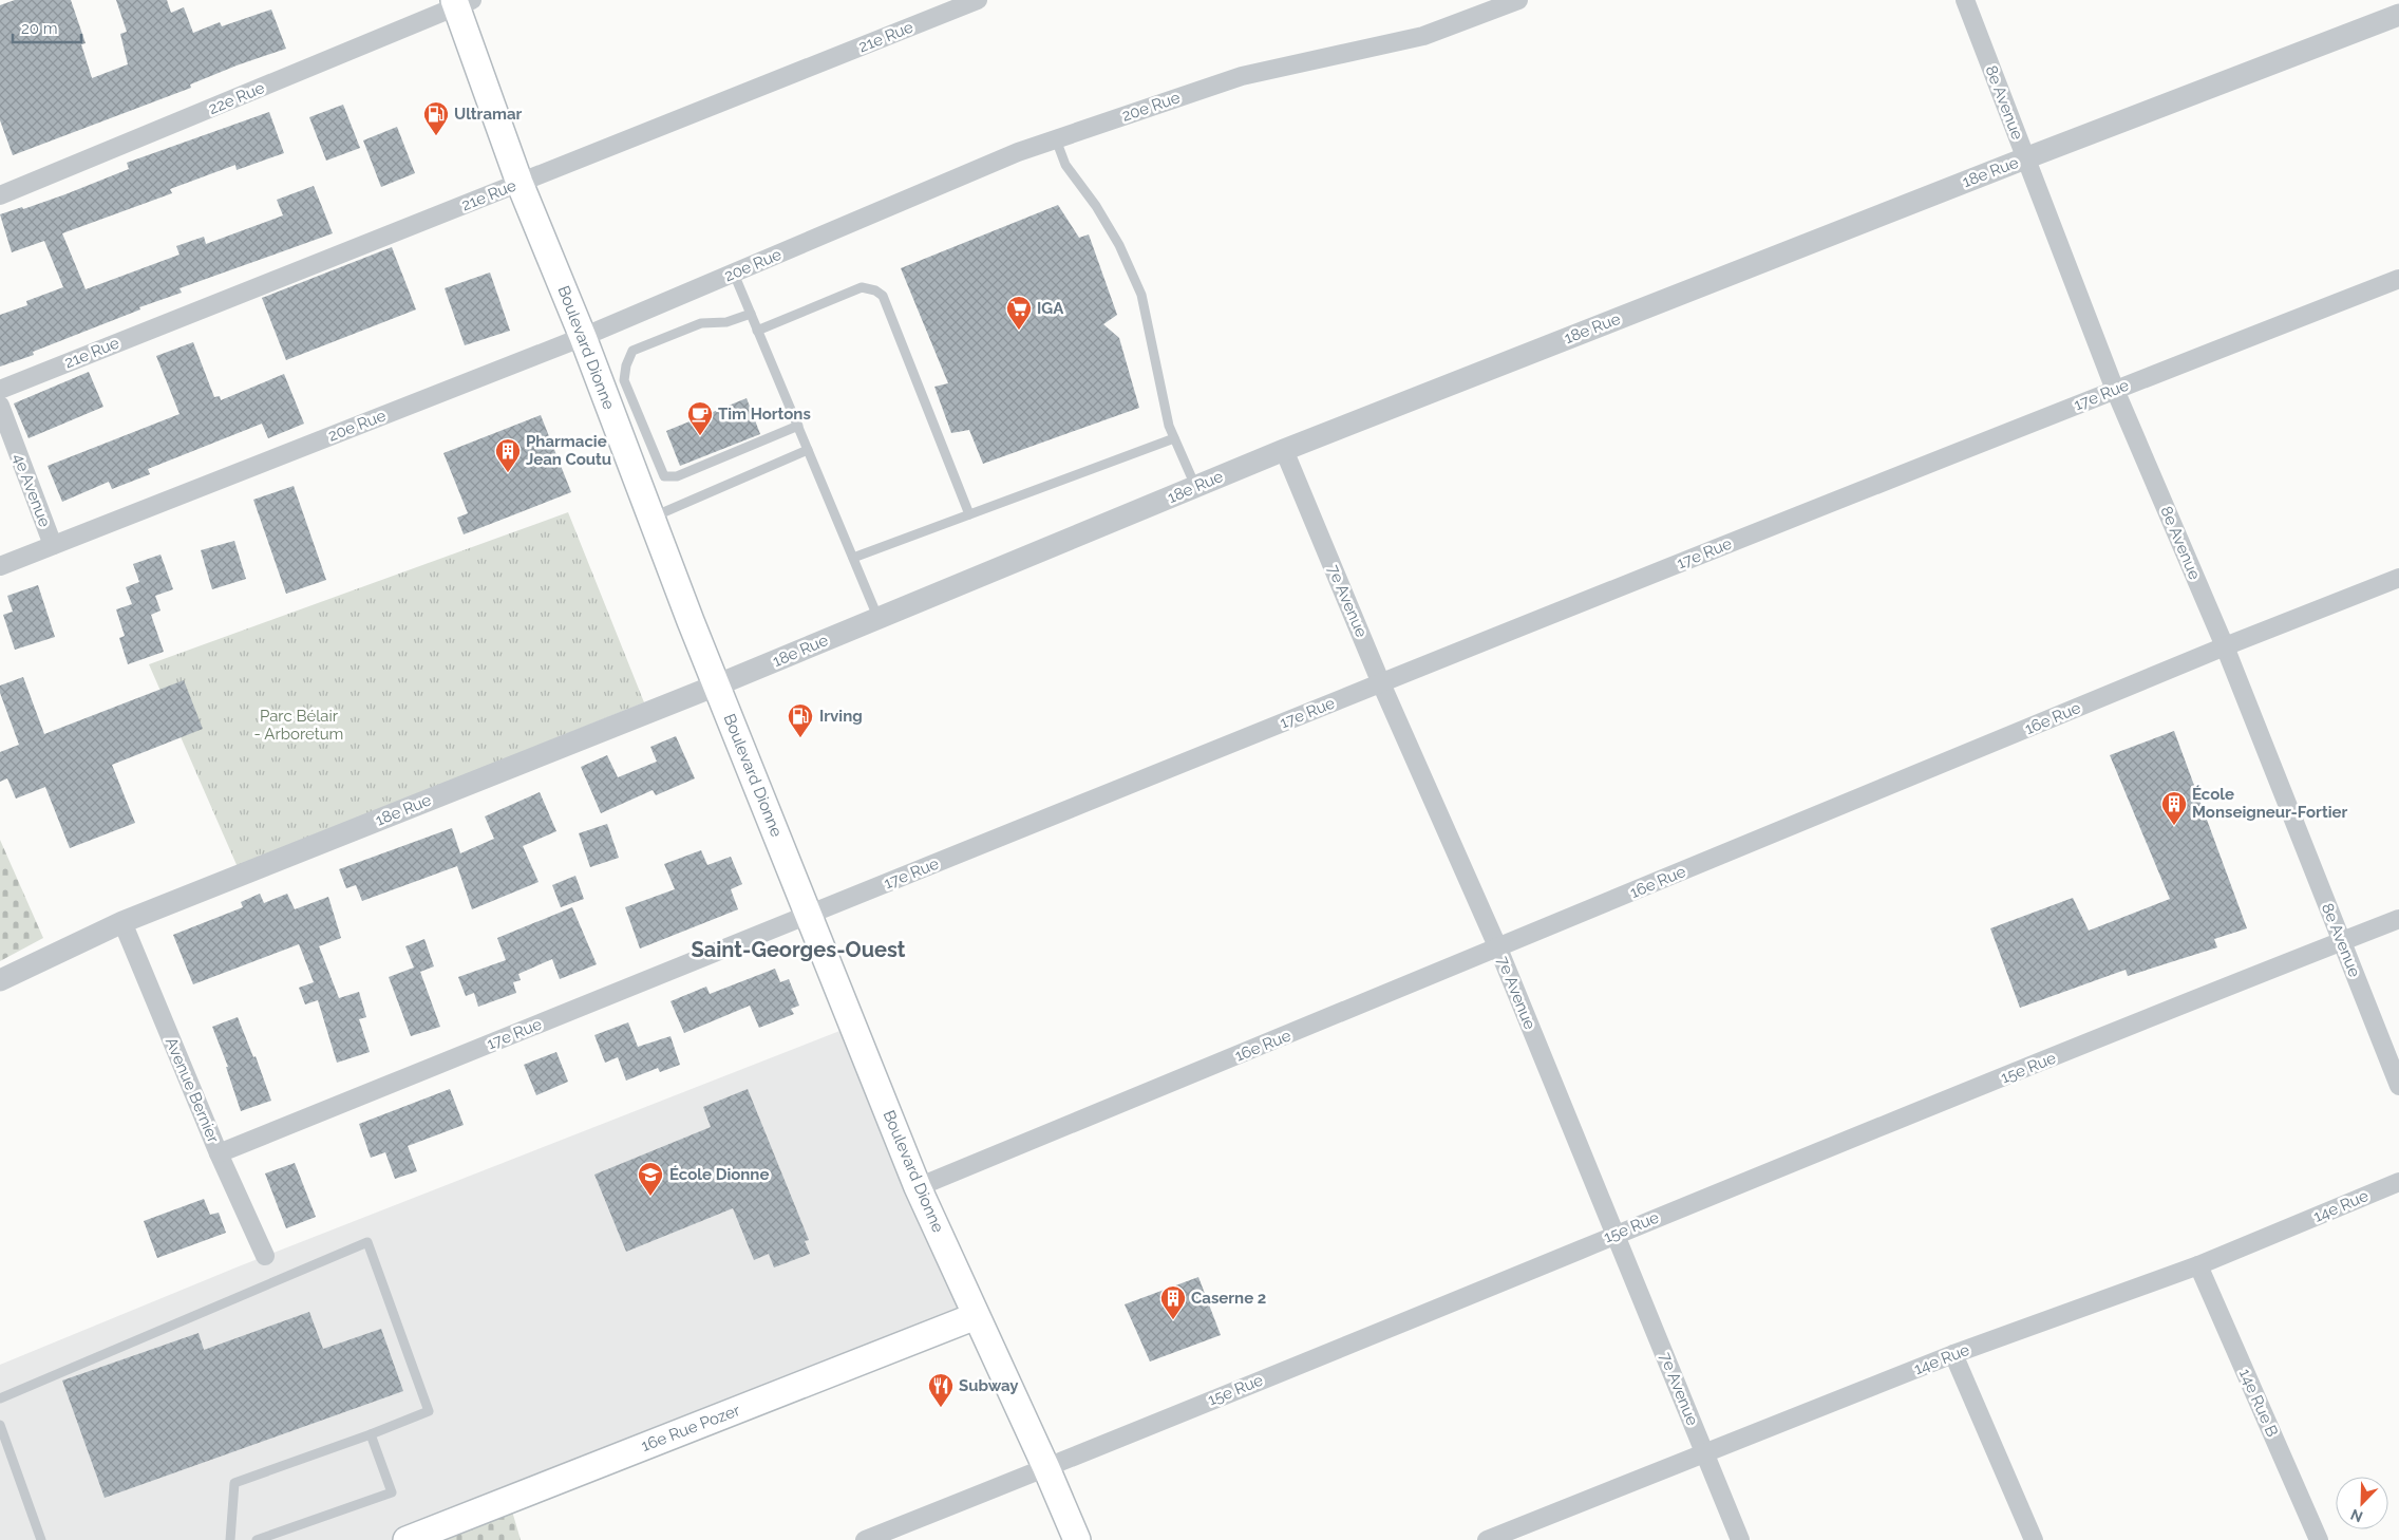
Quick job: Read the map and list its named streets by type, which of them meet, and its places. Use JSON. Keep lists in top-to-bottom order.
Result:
{
  "streets": {
    "main road": ["Boulevard Dionne", "16e Rue Pozer"],
    "street": [
      "21e Rue",
      "22e Rue",
      "8e Avenue",
      "20e Rue",
      "18e Rue",
      "17e Rue",
      "4e Avenue",
      "7e Avenue",
      "16e Rue",
      "15e Rue",
      "Avenue Bernier",
      "14e Rue",
      "14e Rue B"
    ]
  },
  "crossings": [
    ["21e Rue", "Boulevard Dionne"],
    ["22e Rue", "Boulevard Dionne"],
    ["8e Avenue", "18e Rue"],
    ["8e Avenue", "17e Rue"],
    ["8e Avenue", "16e Rue"],
    ["8e Avenue", "15e Rue"],
    ["20e Rue", "Boulevard Dionne"],
    ["20e Rue", "4e Avenue"],
    ["18e Rue", "Boulevard Dionne"],
    ["18e Rue", "7e Avenue"],
    ["18e Rue", "Avenue Bernier"],
    ["Boulevard Dionne", "17e Rue"],
    ["Boulevard Dionne", "16e Rue"],
    ["Boulevard Dionne", "15e Rue"],
    ["Boulevard Dionne", "16e Rue Pozer"],
    ["17e Rue", "7e Avenue"],
    ["17e Rue", "Avenue Bernier"],
    ["7e Avenue", "16e Rue"],
    ["7e Avenue", "15e Rue"],
    ["7e Avenue", "14e Rue"],
    ["14e Rue", "14e Rue B"]
  ],
  "districts": ["Saint-Georges-Ouest"],
  "parks": ["Parc Bélair - Arboretum"],
  "places": {
    "fuel station": ["Ultramar", "Irving"],
    "supermarket": ["IGA"],
    "cafe": ["Tim Hortons"],
    "building": ["Pharmacie Jean Coutu", "École Monseigneur-Fortier", "Caserne 2"],
    "school or university": ["École Dionne"],
    "restaurant": ["Subway"]
  },
  "scale_bar": "20 m",
  "north": "bottom left"
}
